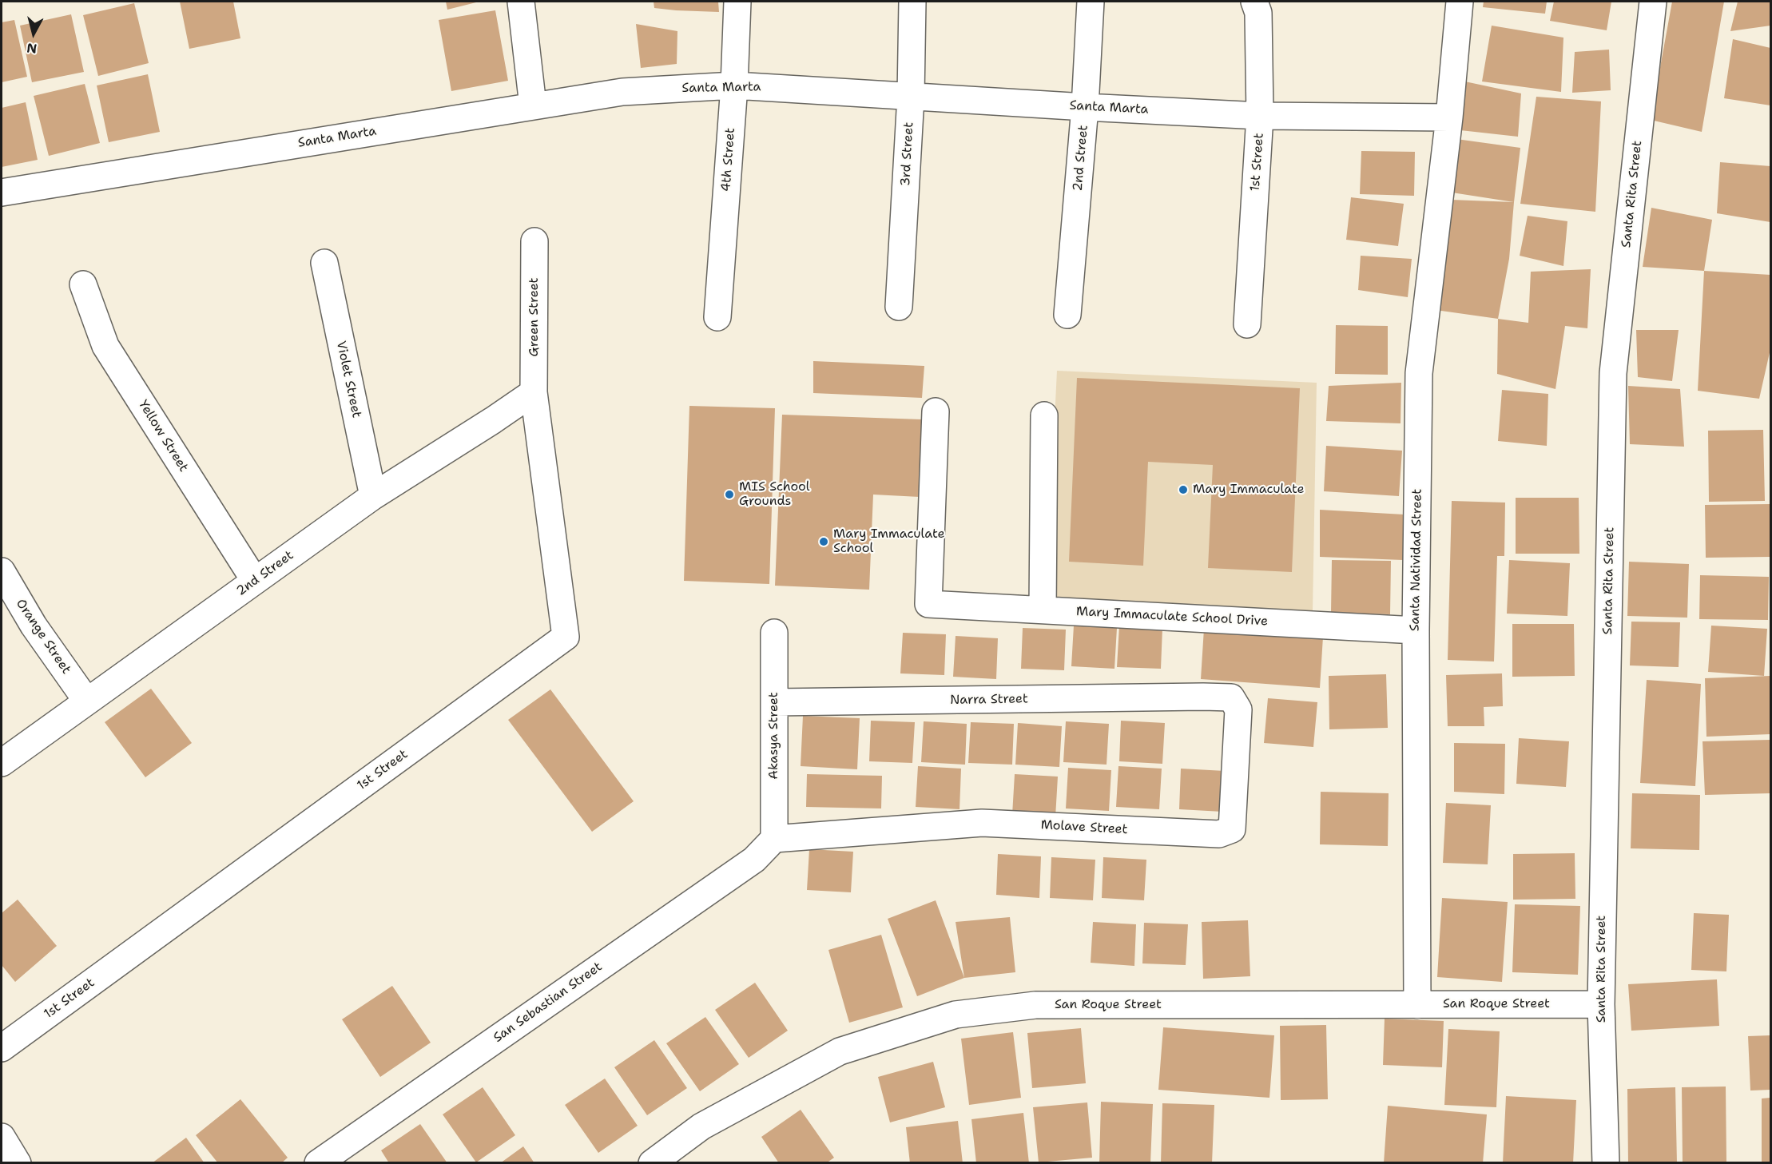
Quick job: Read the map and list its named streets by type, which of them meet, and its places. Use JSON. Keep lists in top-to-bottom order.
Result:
{
  "streets": {
    "street": [
      "Santa Marta",
      "3rd Street",
      "2nd Street",
      "4th Street",
      "1st Street",
      "Santa Rita Street",
      "Green Street",
      "Violet Street",
      "Yellow Street",
      "Santa Natividad Street",
      "Mary Immaculate School Drive",
      "Orange Street",
      "Narra Street",
      "Akasya Street",
      "Molave Street",
      "San Sebastian Street",
      "San Roque Street"
    ]
  },
  "crossings": [
    ["Santa Marta", "3rd Street"],
    ["Santa Marta", "2nd Street"],
    ["Santa Marta", "4th Street"],
    ["Santa Marta", "1st Street"],
    ["Santa Marta", "Santa Natividad Street"],
    ["2nd Street", "1st Street"],
    ["2nd Street", "Green Street"],
    ["2nd Street", "Violet Street"],
    ["2nd Street", "Yellow Street"],
    ["2nd Street", "Orange Street"],
    ["1st Street", "Green Street"],
    ["Santa Rita Street", "San Roque Street"],
    ["Santa Natividad Street", "Mary Immaculate School Drive"],
    ["Santa Natividad Street", "San Roque Street"],
    ["Narra Street", "Akasya Street"],
    ["Narra Street", "Molave Street"],
    ["Akasya Street", "Molave Street"],
    ["Akasya Street", "San Sebastian Street"],
    ["Molave Street", "San Sebastian Street"]
  ],
  "places": ["Mary Immaculate", "MIS School Grounds", "Mary Immaculate School"],
  "north": "bottom"
}
